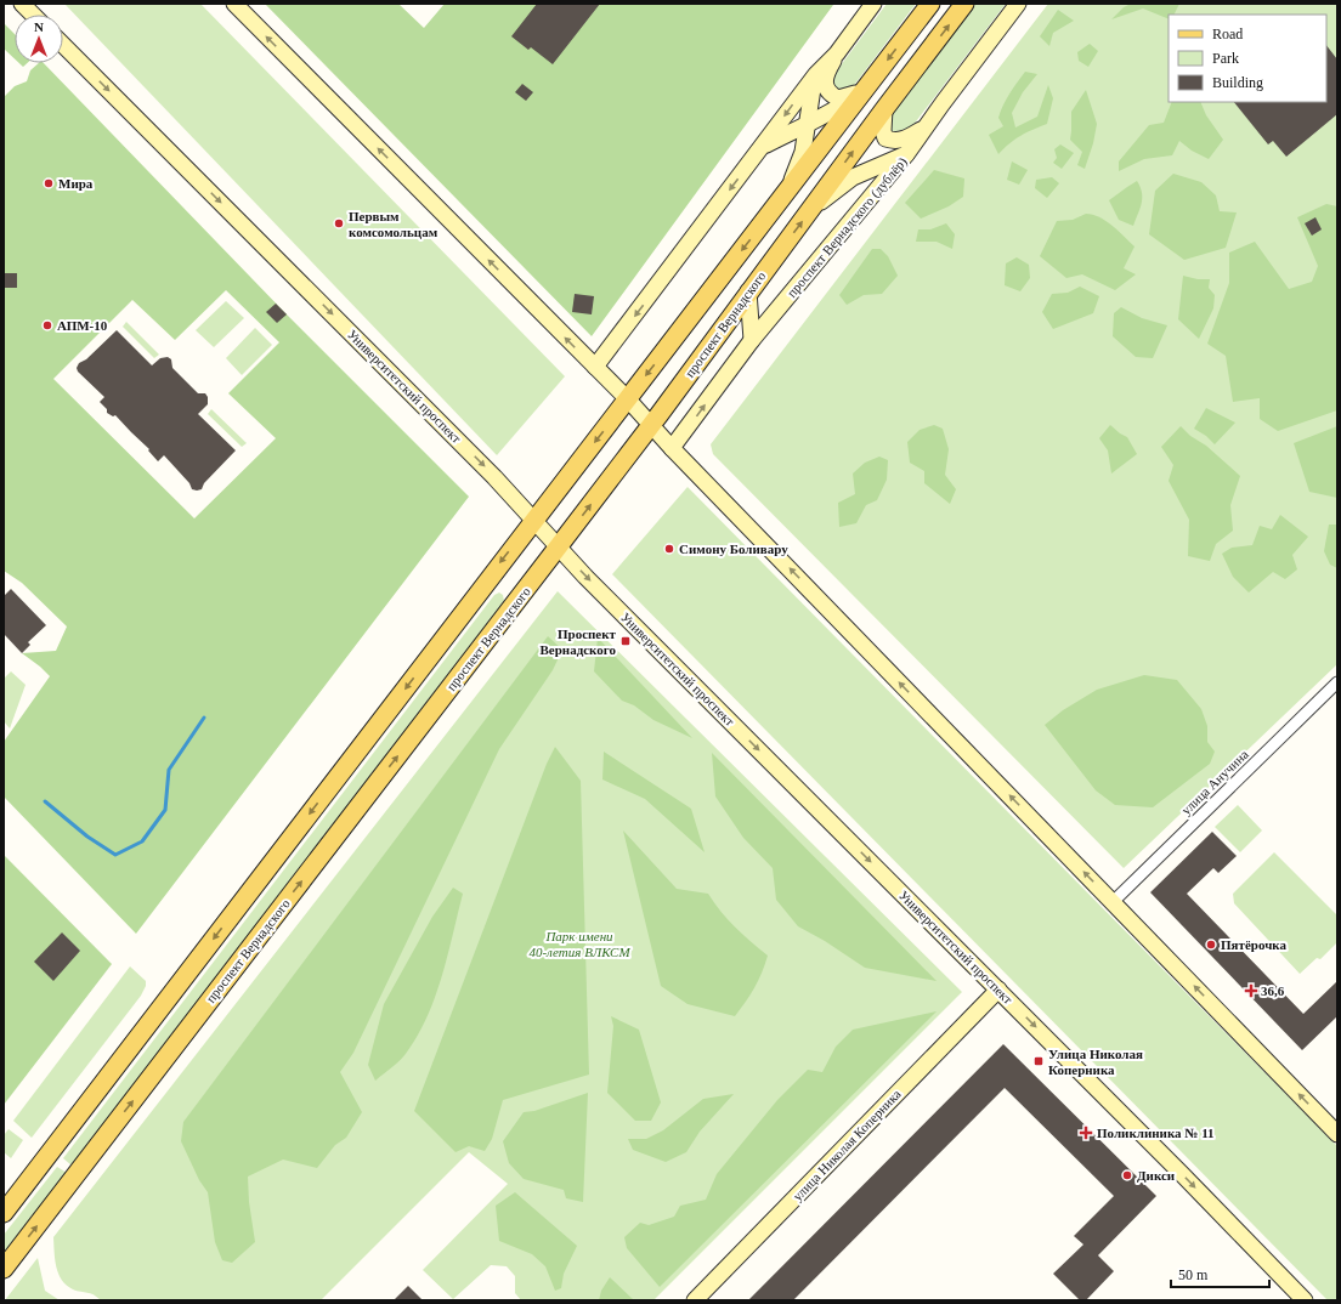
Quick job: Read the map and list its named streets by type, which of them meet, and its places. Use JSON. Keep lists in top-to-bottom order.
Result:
{
  "streets": {
    "main road": [
      "проспект Вернадского (дублёр)",
      "проспект Вернадского",
      "Университетский проспект",
      "улица Николая Коперника"
    ],
    "street": ["улица Анучина"]
  },
  "crossings": [
    ["проспект Вернадского", "Университетский проспект"],
    ["Университетский проспект", "улица Николая Коперника"]
  ],
  "one_way": ["Университетский проспект"],
  "parks": ["Парк имени 40-летия ВЛКСМ"],
  "places": {
    "other": [
      "Мира",
      "Первым комсомольцам",
      "АПМ-10",
      "Симону Боливару",
      "Пятёрочка",
      "Дикси"
    ],
    "transit": ["Проспект Вернадского", "Улица Николая Коперника"],
    "health": ["36,6", "Поликлиника № 11"]
  },
  "legend": ["Road", "Park", "Building"],
  "scale_bar": "50 m",
  "north": "top"
}
